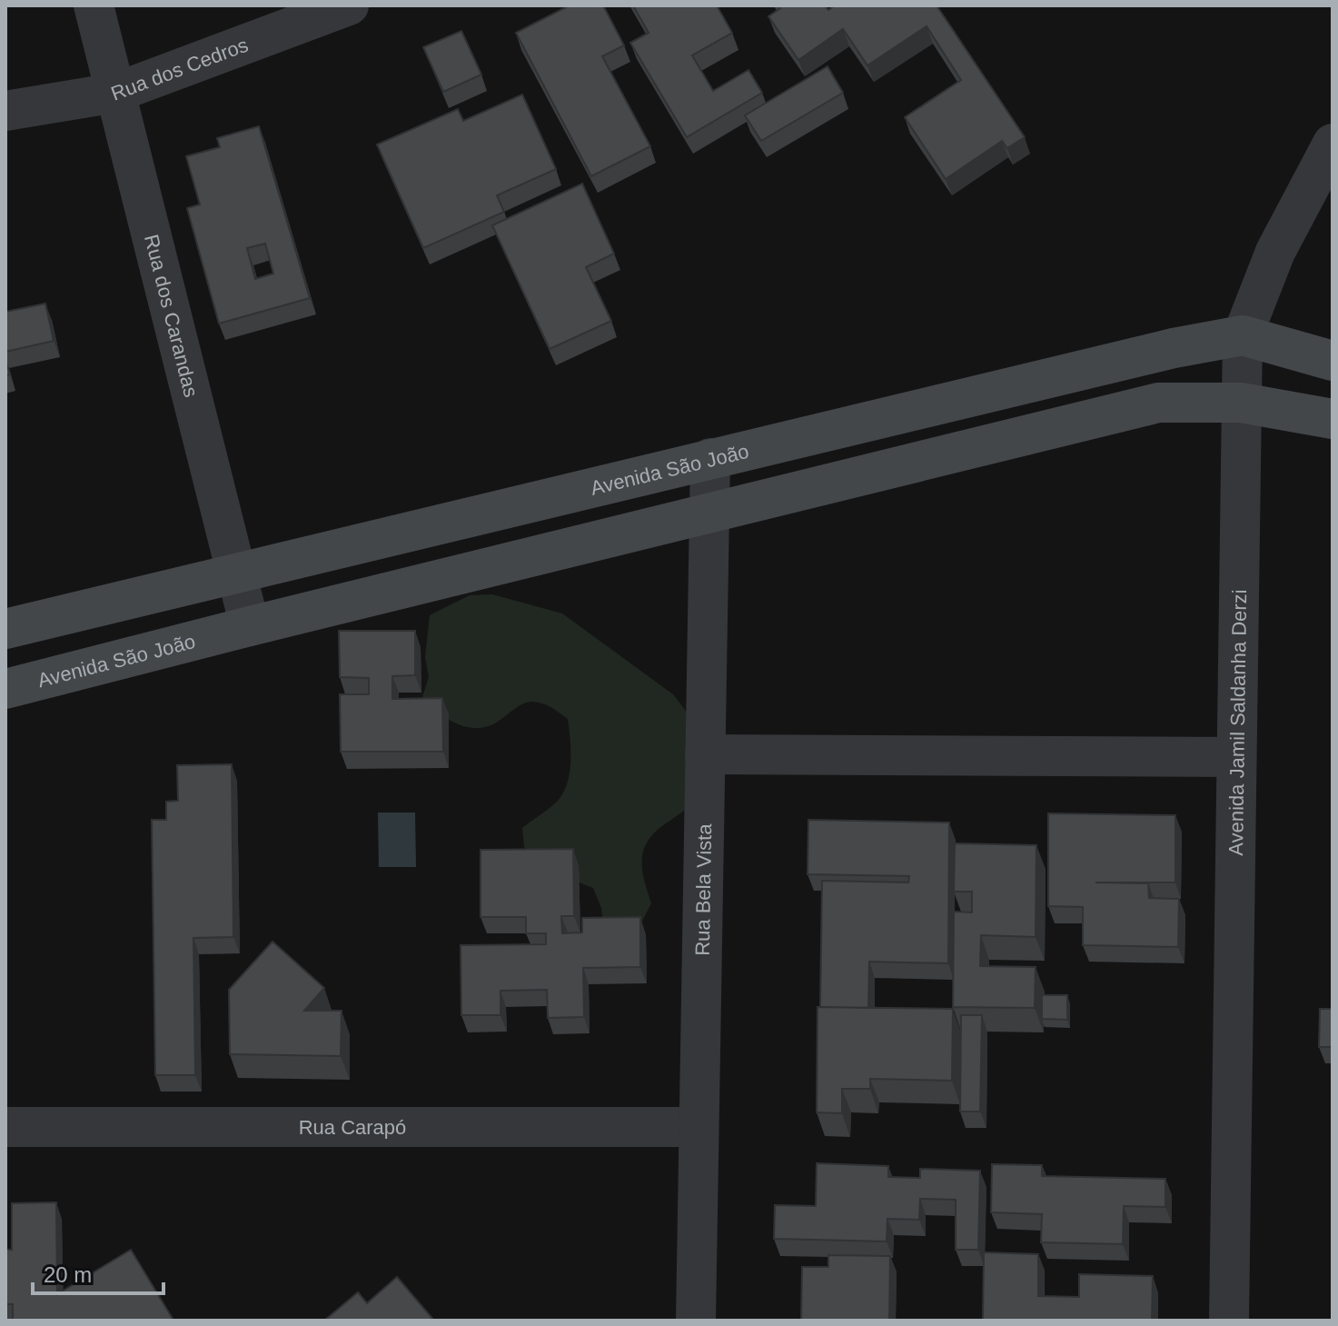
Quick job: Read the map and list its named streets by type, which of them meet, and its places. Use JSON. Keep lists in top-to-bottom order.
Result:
{
  "streets": {
    "street": [
      "Rua dos Cedros",
      "Rua dos Carandas",
      "Avenida São João",
      "Avenida Jamil Saldanha Derzi",
      "Rua Bela Vista",
      "Rua Carapó"
    ]
  },
  "crossings": [
    ["Rua dos Cedros", "Rua dos Carandas"],
    ["Rua dos Carandas", "Avenida São João"],
    ["Avenida São João", "Avenida Jamil Saldanha Derzi"],
    ["Avenida São João", "Rua Bela Vista"],
    ["Rua Bela Vista", "Rua Carapó"]
  ],
  "scale_bar": "20 m"
}
